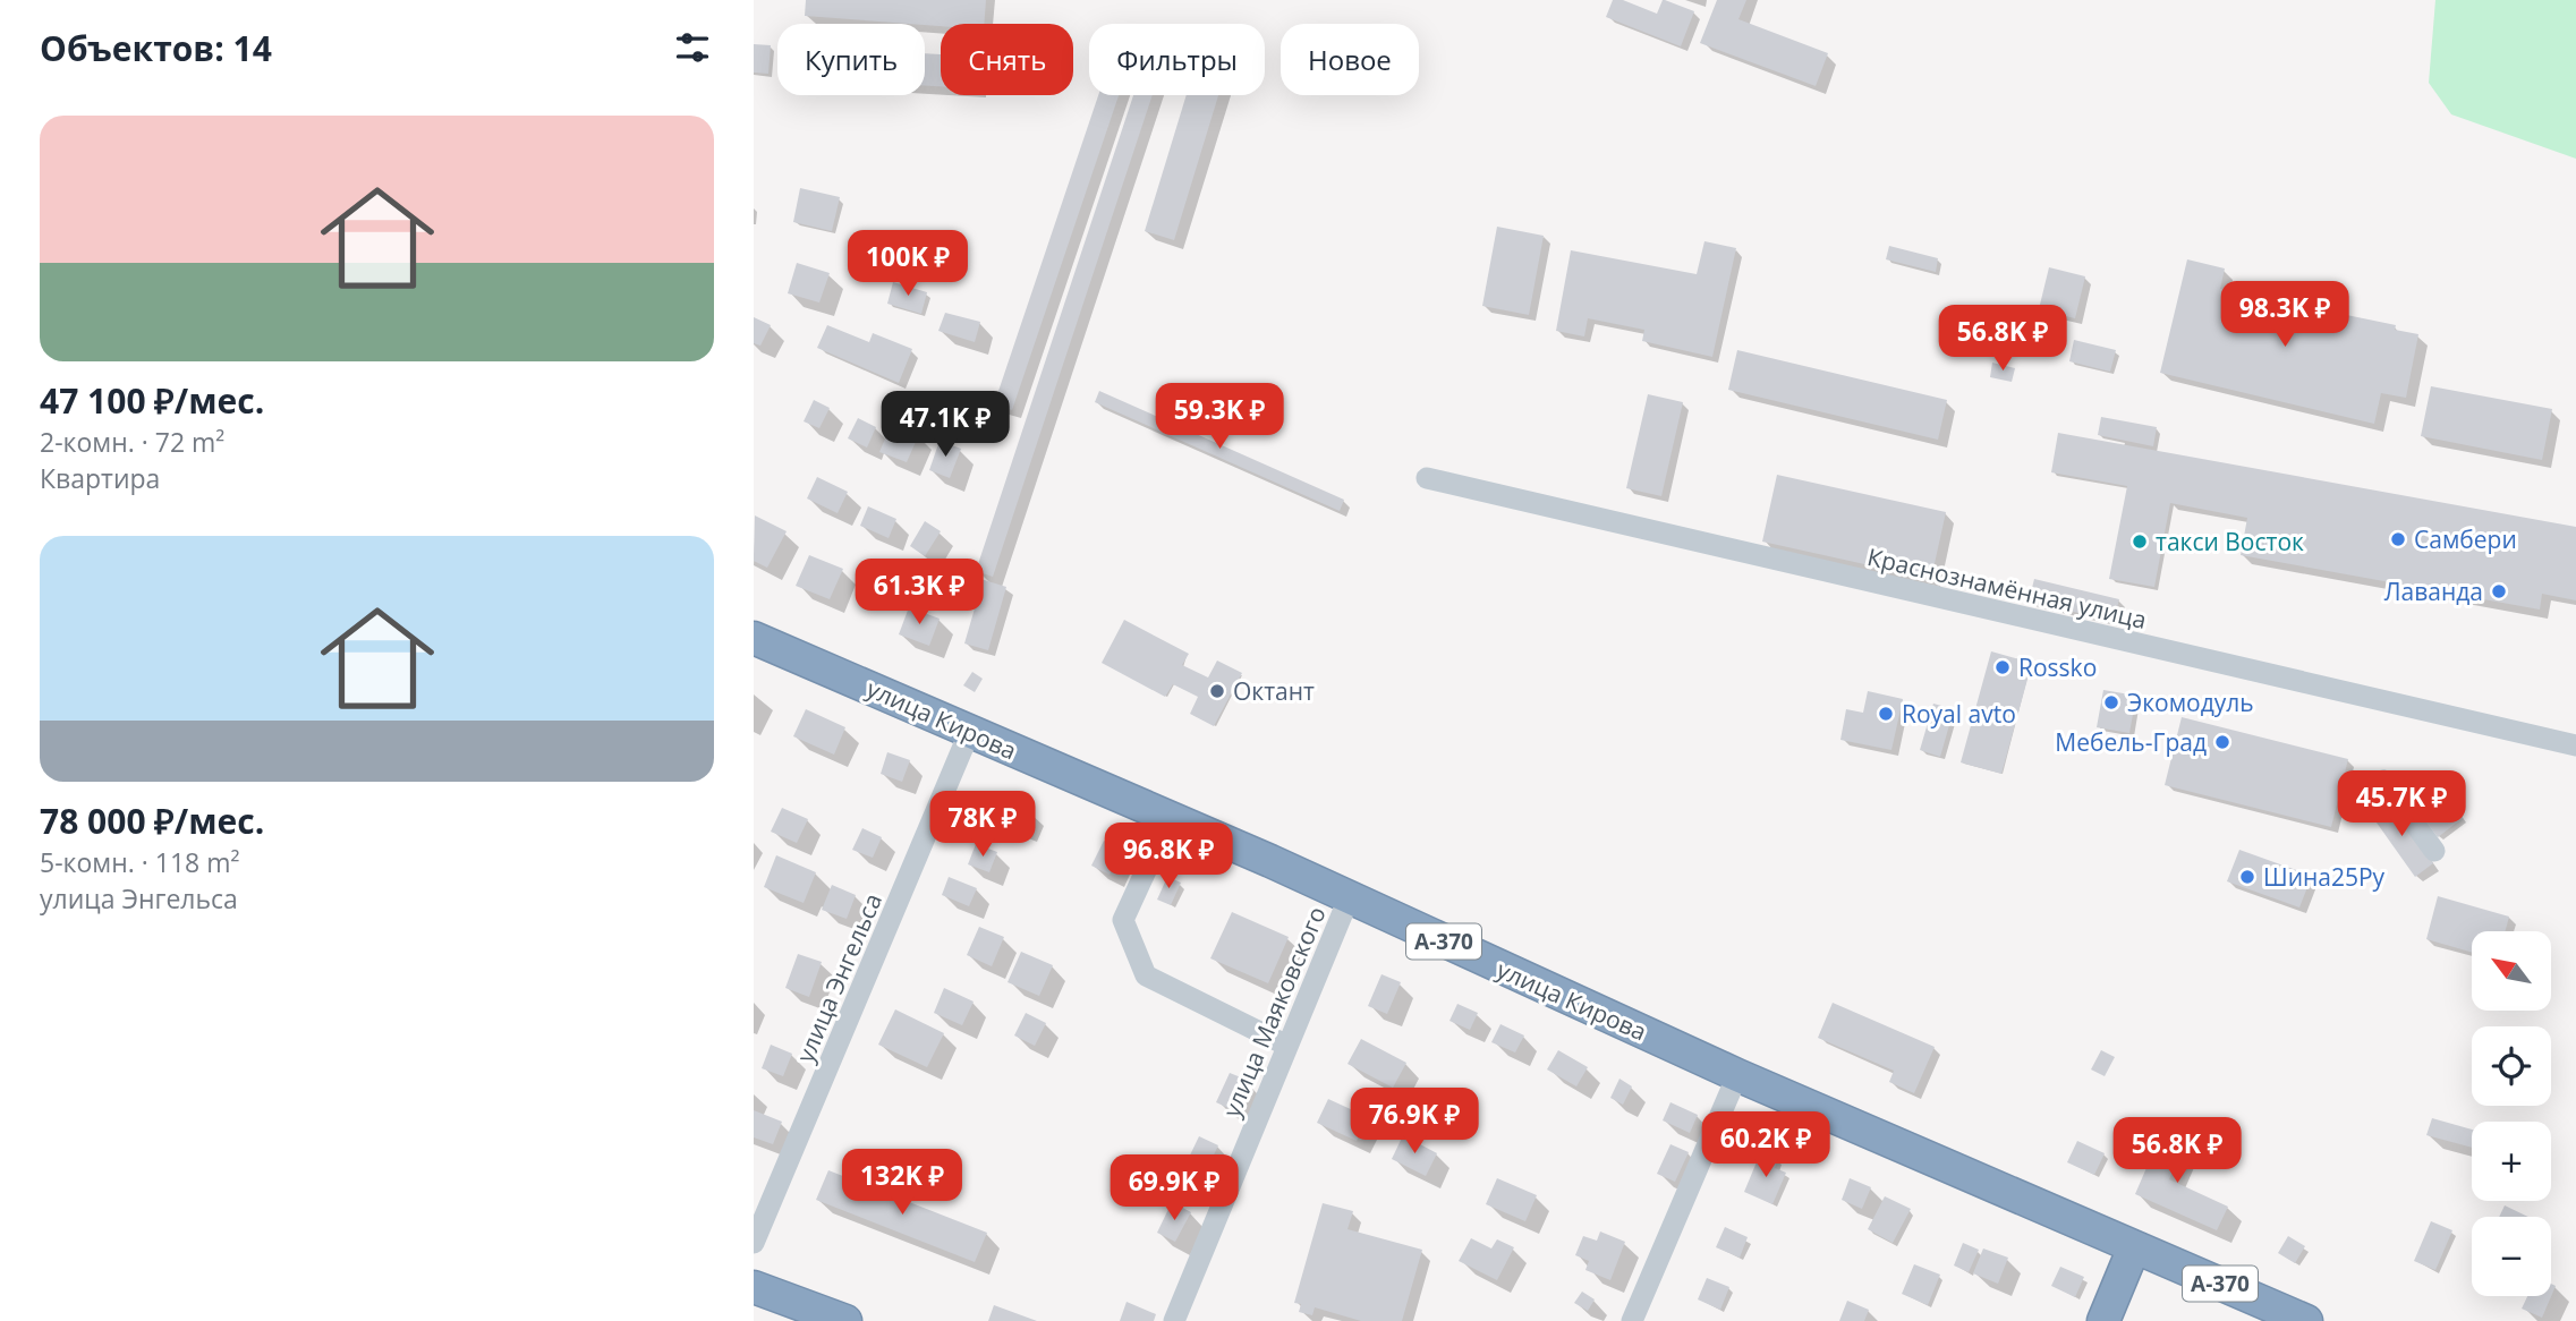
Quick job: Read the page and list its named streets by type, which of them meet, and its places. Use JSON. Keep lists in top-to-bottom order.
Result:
{
  "streets": {
    "highway": ["улица Кирова", "А-370"],
    "street": ["Краснознамённая улица", "улица Энгельса", "улица Маяковского"]
  },
  "crossings": [
    ["улица Кирова", "улица Энгельса"],
    ["улица Кирова", "улица Маяковского"]
  ],
  "places": [
    "Самбери",
    "такси Восток",
    "Лаванда",
    "Rossko",
    "Октант",
    "Экомодуль",
    "Royal avto",
    "Мебель-Град",
    "Шина25Ру"
  ],
  "north": "top left",
  "page": {
    "heading": "Объектов: 14",
    "chip": [
      "Купить",
      "Снять",
      "Фильтры",
      "Новое"
    ],
    "list": [
      {
        "name": "47 100 ₽/мес.",
        "note": "2-комн. · 72 m² · Квартира"
      },
      {
        "name": "78 000 ₽/мес.",
        "note": "5-комн. · 118 m² · улица Энгельса"
      }
    ],
    "price": [
      "100K ₽",
      "98.3K ₽",
      "56.8K ₽",
      "59.3K ₽",
      "47.1K ₽",
      "61.3K ₽",
      "45.7K ₽",
      "78K ₽",
      "96.8K ₽",
      "76.9K ₽",
      "60.2K ₽",
      "56.8K ₽",
      "132K ₽",
      "69.9K ₽"
    ],
    "map_buttons": ["+", "−"]
  }
}
